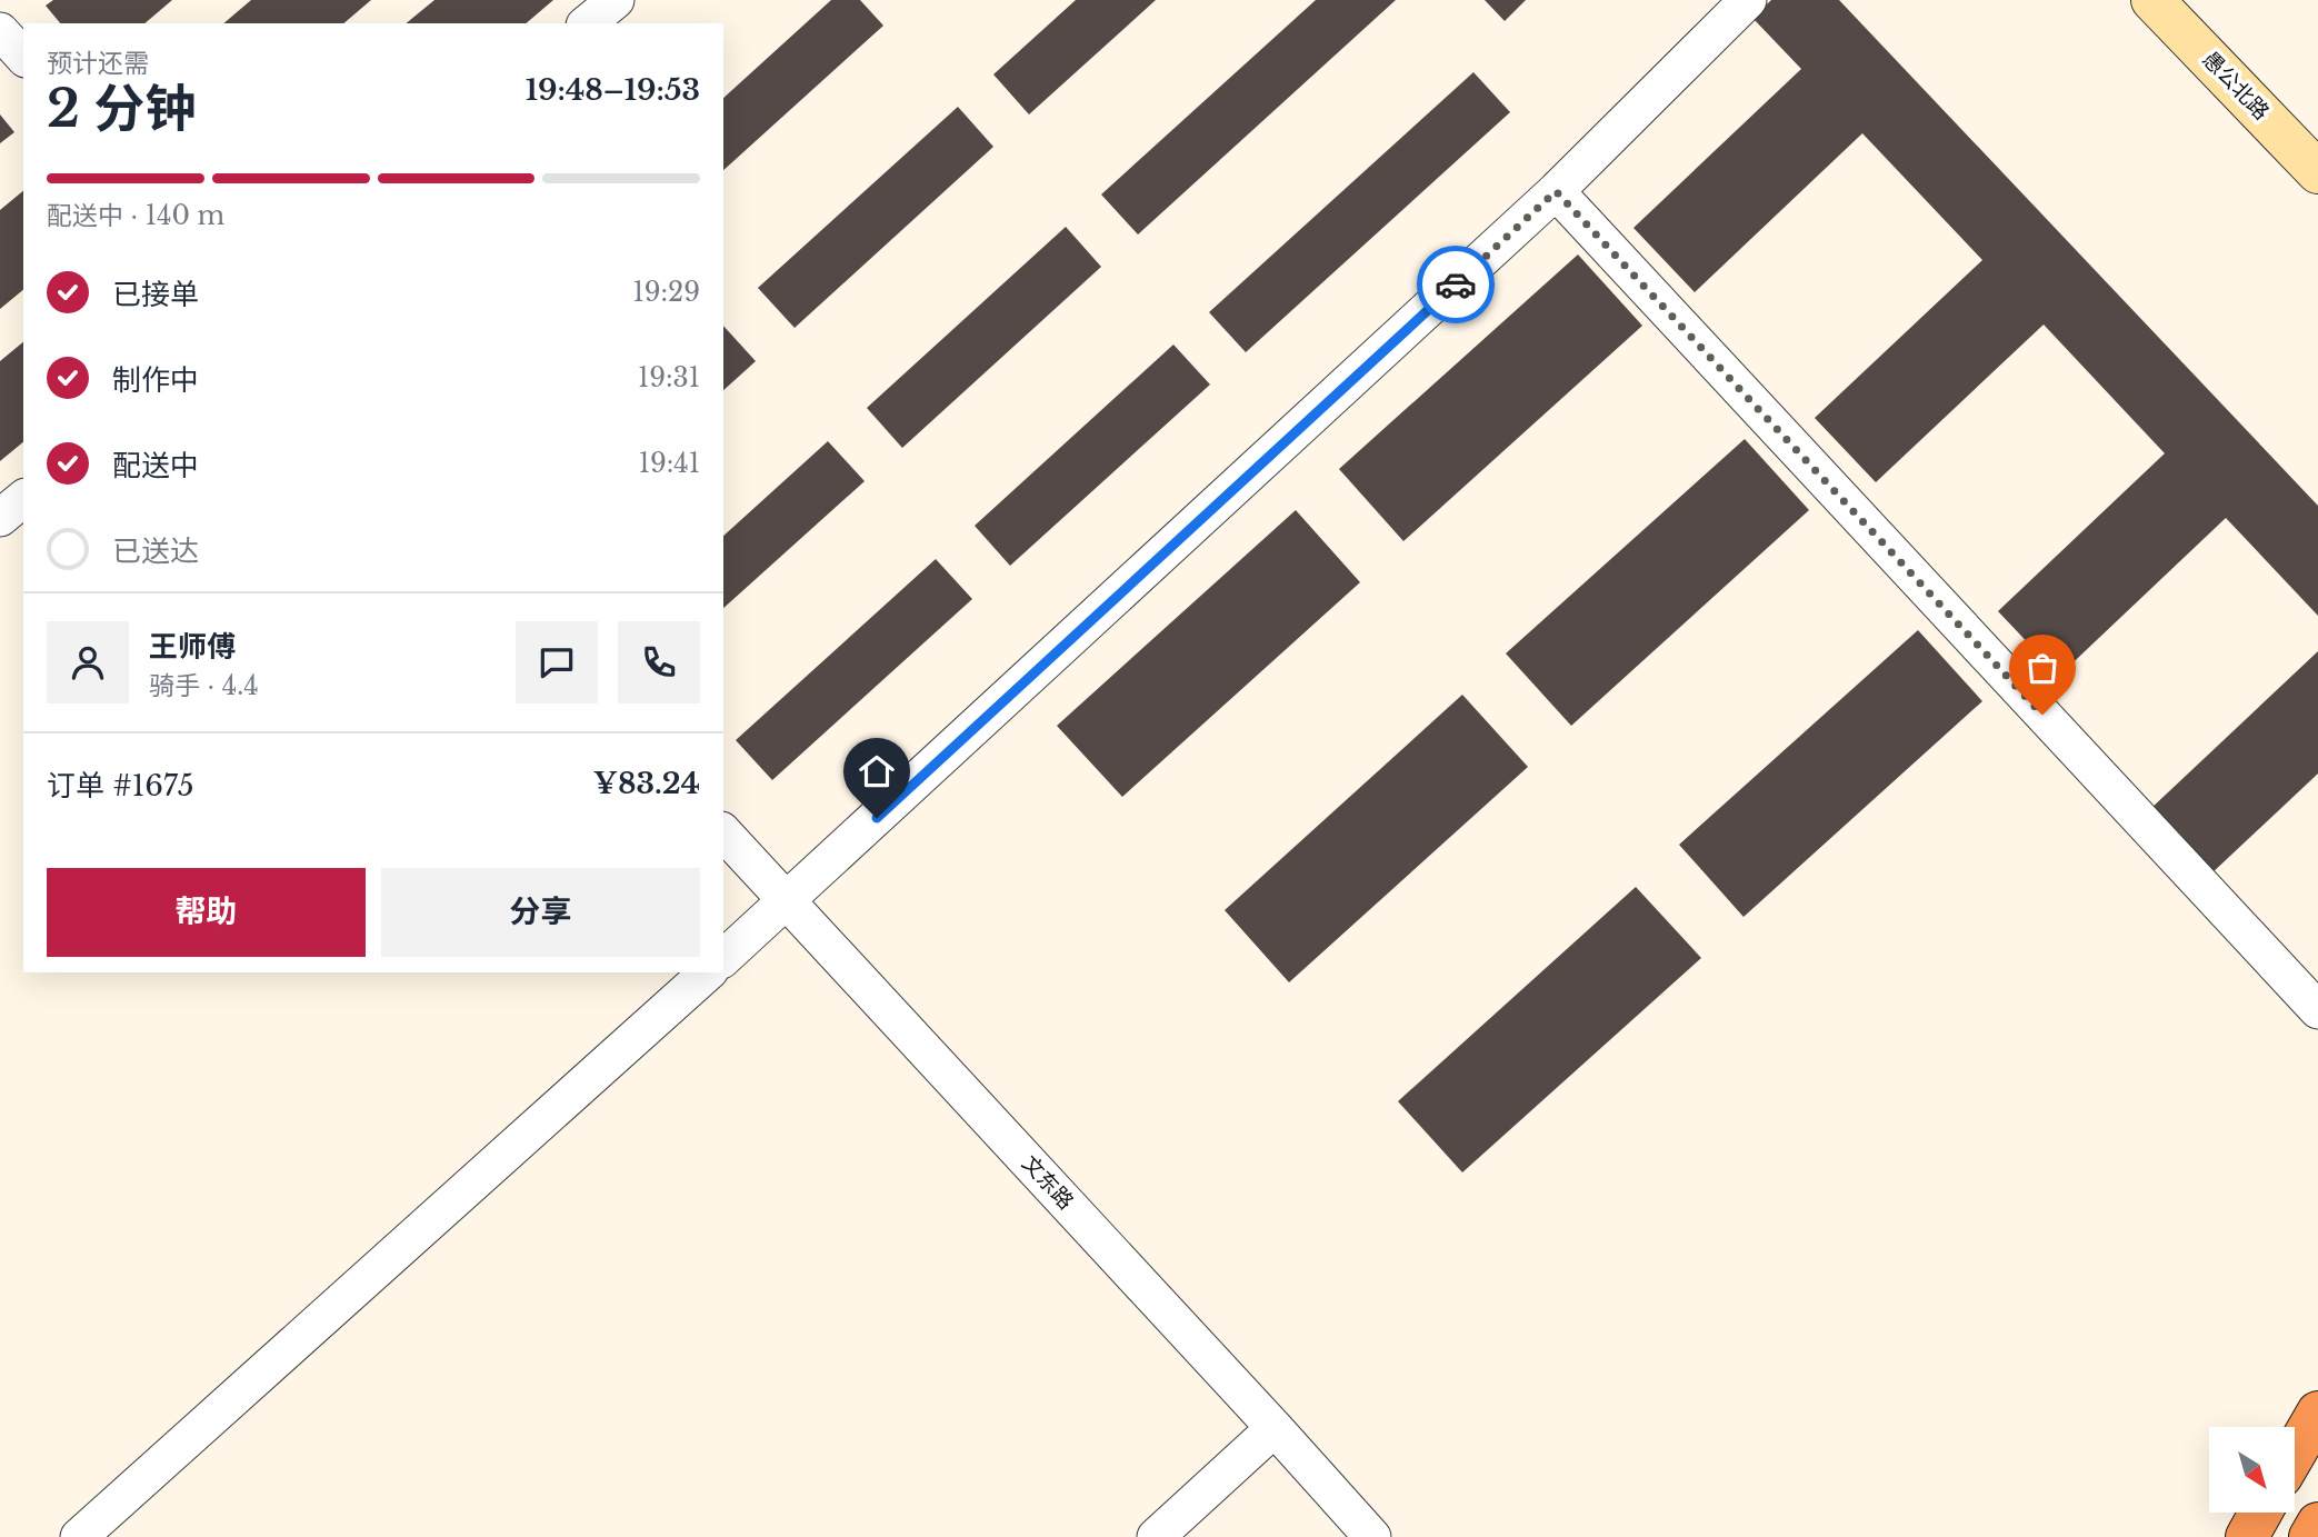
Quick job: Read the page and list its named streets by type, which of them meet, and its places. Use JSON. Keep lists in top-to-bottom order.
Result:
{
  "streets": {
    "main road": ["愚公北路"],
    "street": ["文东路"]
  },
  "north": "bottom right",
  "page": {
    "heading": ["2 分钟", "预计还需", "19:48–19:53"],
    "panel": [
      "王师傅",
      "骑手 · 4.4",
      "订单 #1675",
      "¥83.24"
    ],
    "bar": "配送中 · 140 m",
    "list": [
      ["已接单", "19:29"],
      ["制作中", "19:31"],
      ["配送中", "19:41"],
      "已送达"
    ],
    "buttons": ["帮助", "分享"]
  }
}
